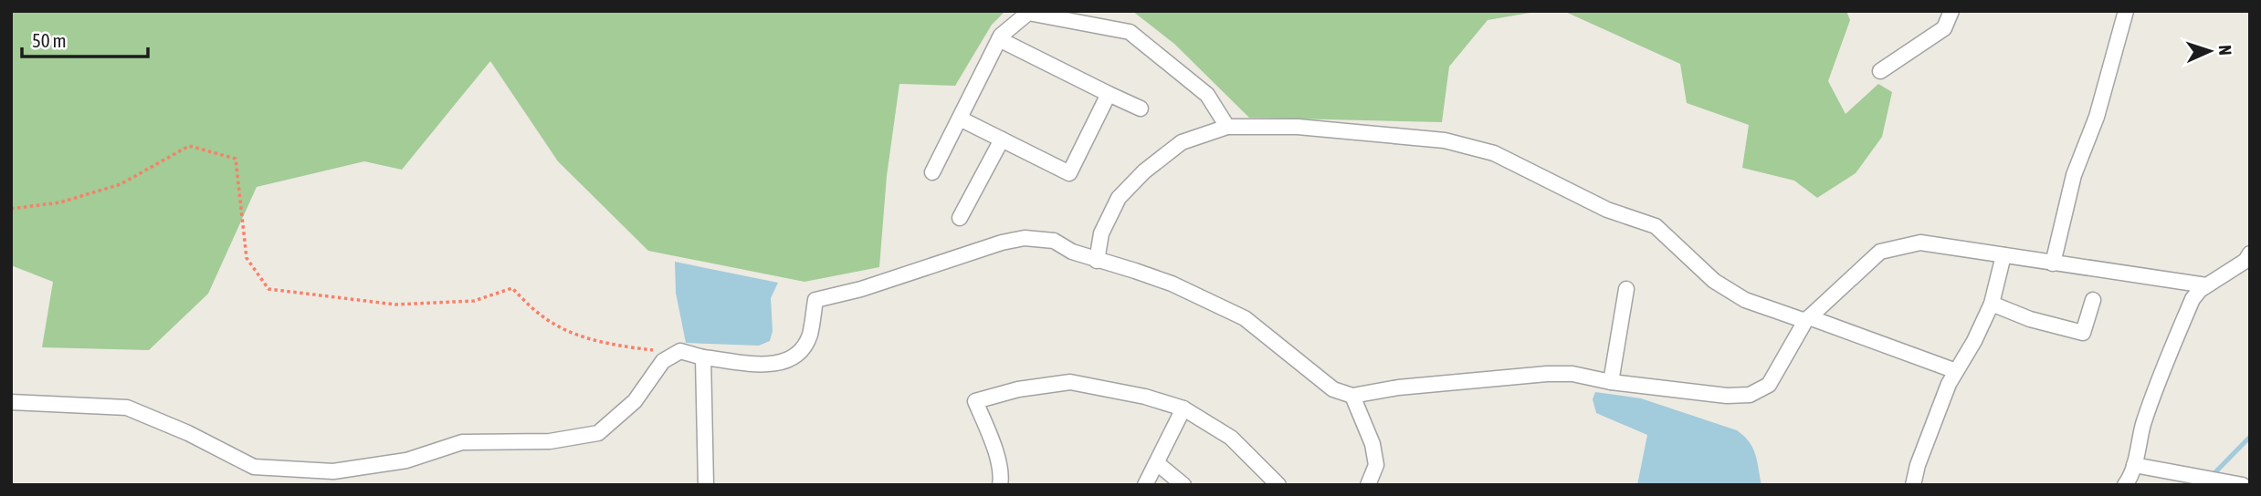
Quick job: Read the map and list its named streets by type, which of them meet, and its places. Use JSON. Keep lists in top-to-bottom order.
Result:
{
  "scale_bar": "50 m",
  "north": "right"
}
